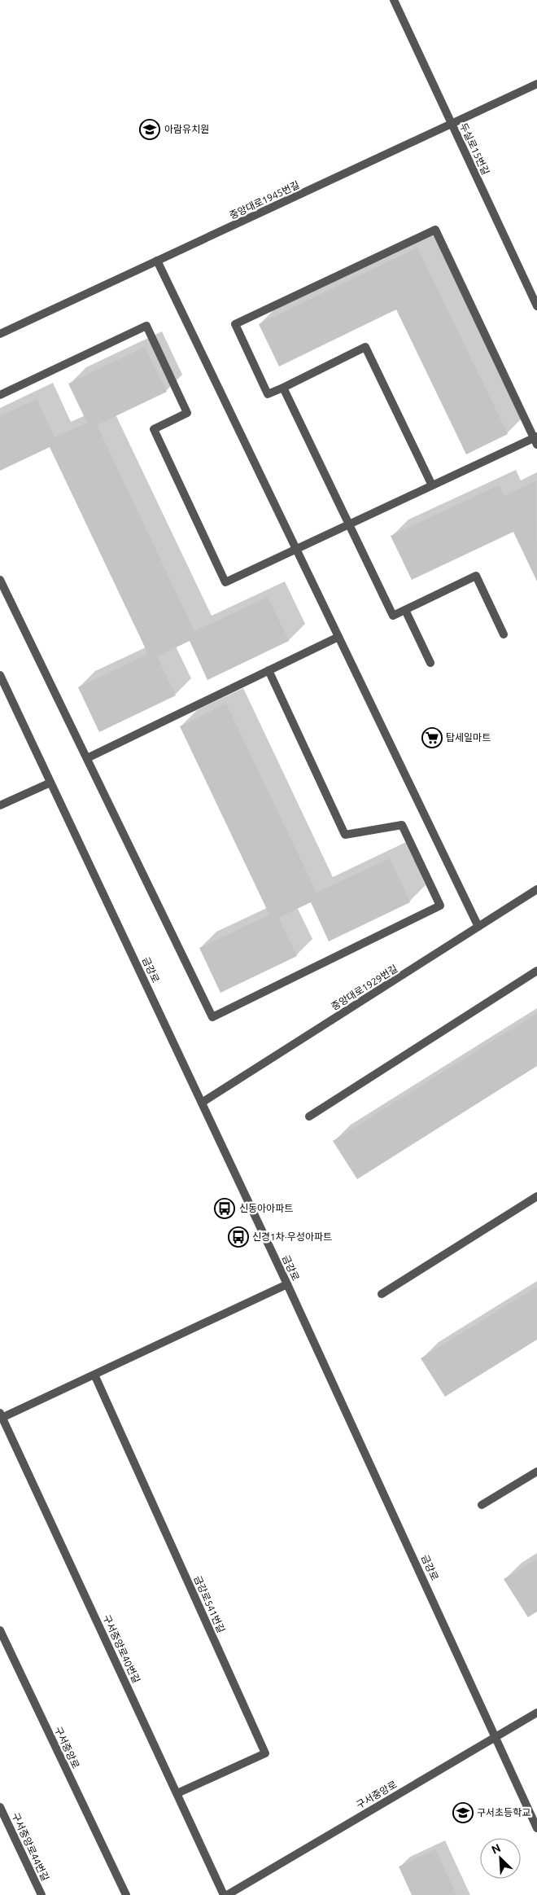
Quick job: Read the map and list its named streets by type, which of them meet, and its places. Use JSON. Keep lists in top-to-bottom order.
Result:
{
  "streets": {
    "street": [
      "두실로15번길",
      "중앙대로1945번길",
      "금강로",
      "중앙대로1929번길",
      "금강로541번길",
      "구서중앙로40번길",
      "구서중앙로",
      "구서중앙로44번길"
    ]
  },
  "crossings": [
    ["두실로15번길", "중앙대로1945번길"],
    ["금강로", "중앙대로1929번길"],
    ["금강로", "구서중앙로"],
    ["금강로541번길", "구서중앙로40번길"]
  ],
  "places": {
    "school or university": ["아람유치원", "구서초등학교"],
    "supermarket": ["탑세일마트"],
    "bus stop": ["신동아아파트", "신경1차·우성아파트"]
  },
  "north": "top left"
}
